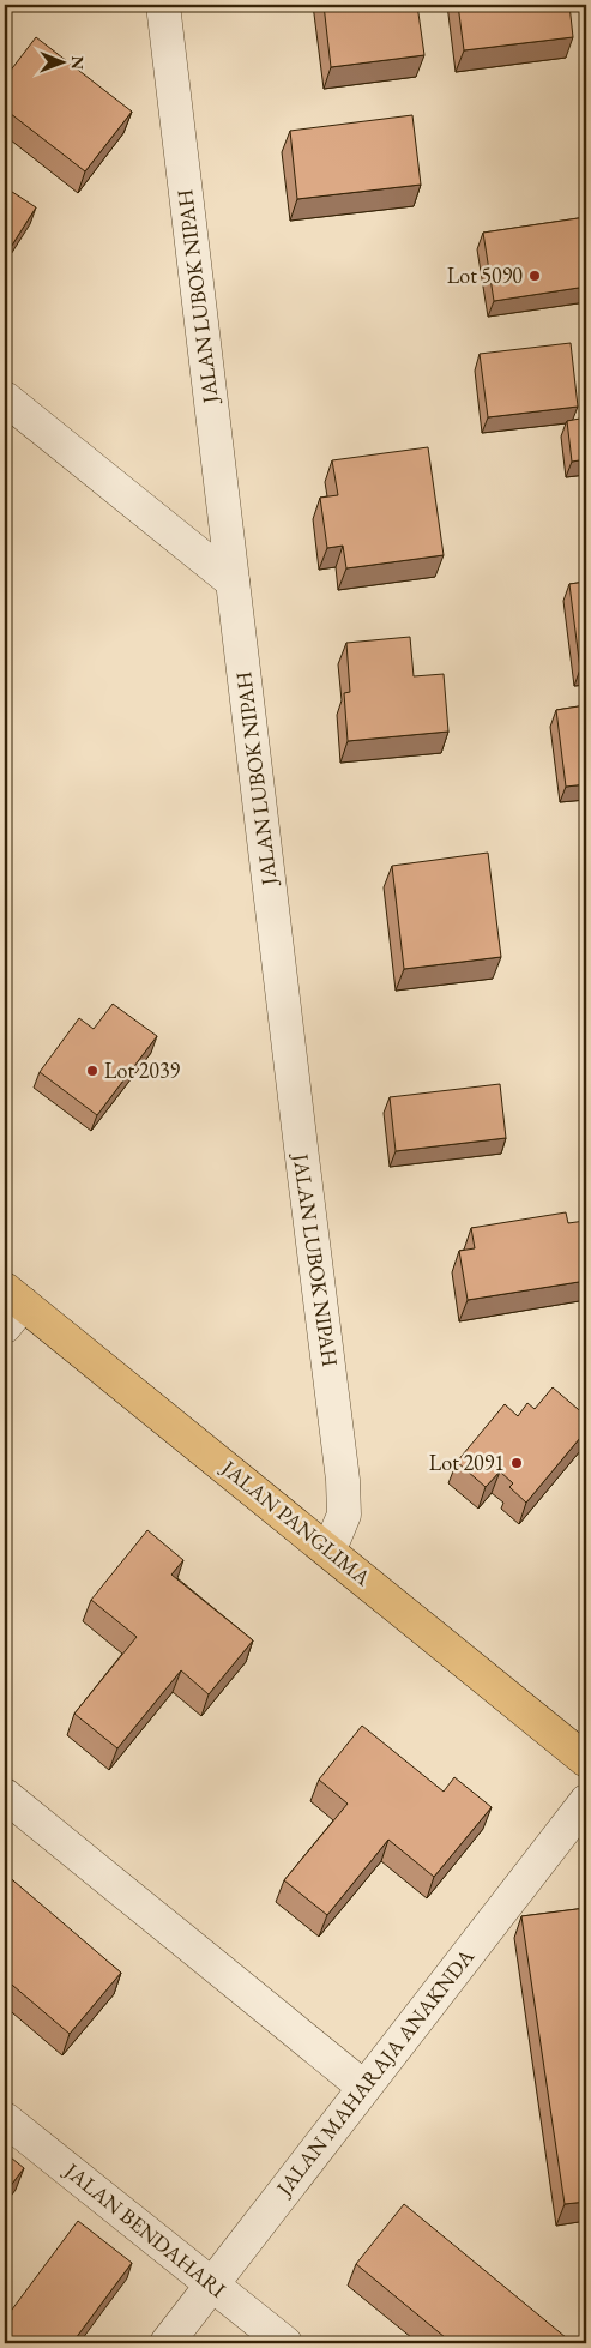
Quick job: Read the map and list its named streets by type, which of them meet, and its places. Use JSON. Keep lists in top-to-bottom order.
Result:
{
  "streets": {
    "main road": ["JALAN PANGLIMA"],
    "street": ["JALAN LUBOK NIPAH", "JALAN MAHARAJA ANAKNDA", "JALAN BENDAHARI"]
  },
  "crossings": [
    ["JALAN LUBOK NIPAH", "JALAN PANGLIMA"],
    ["JALAN MAHARAJA ANAKNDA", "JALAN BENDAHARI"]
  ],
  "places": ["Lot 5090", "Lot 2039", "Lot 2091"],
  "north": "right"
}
